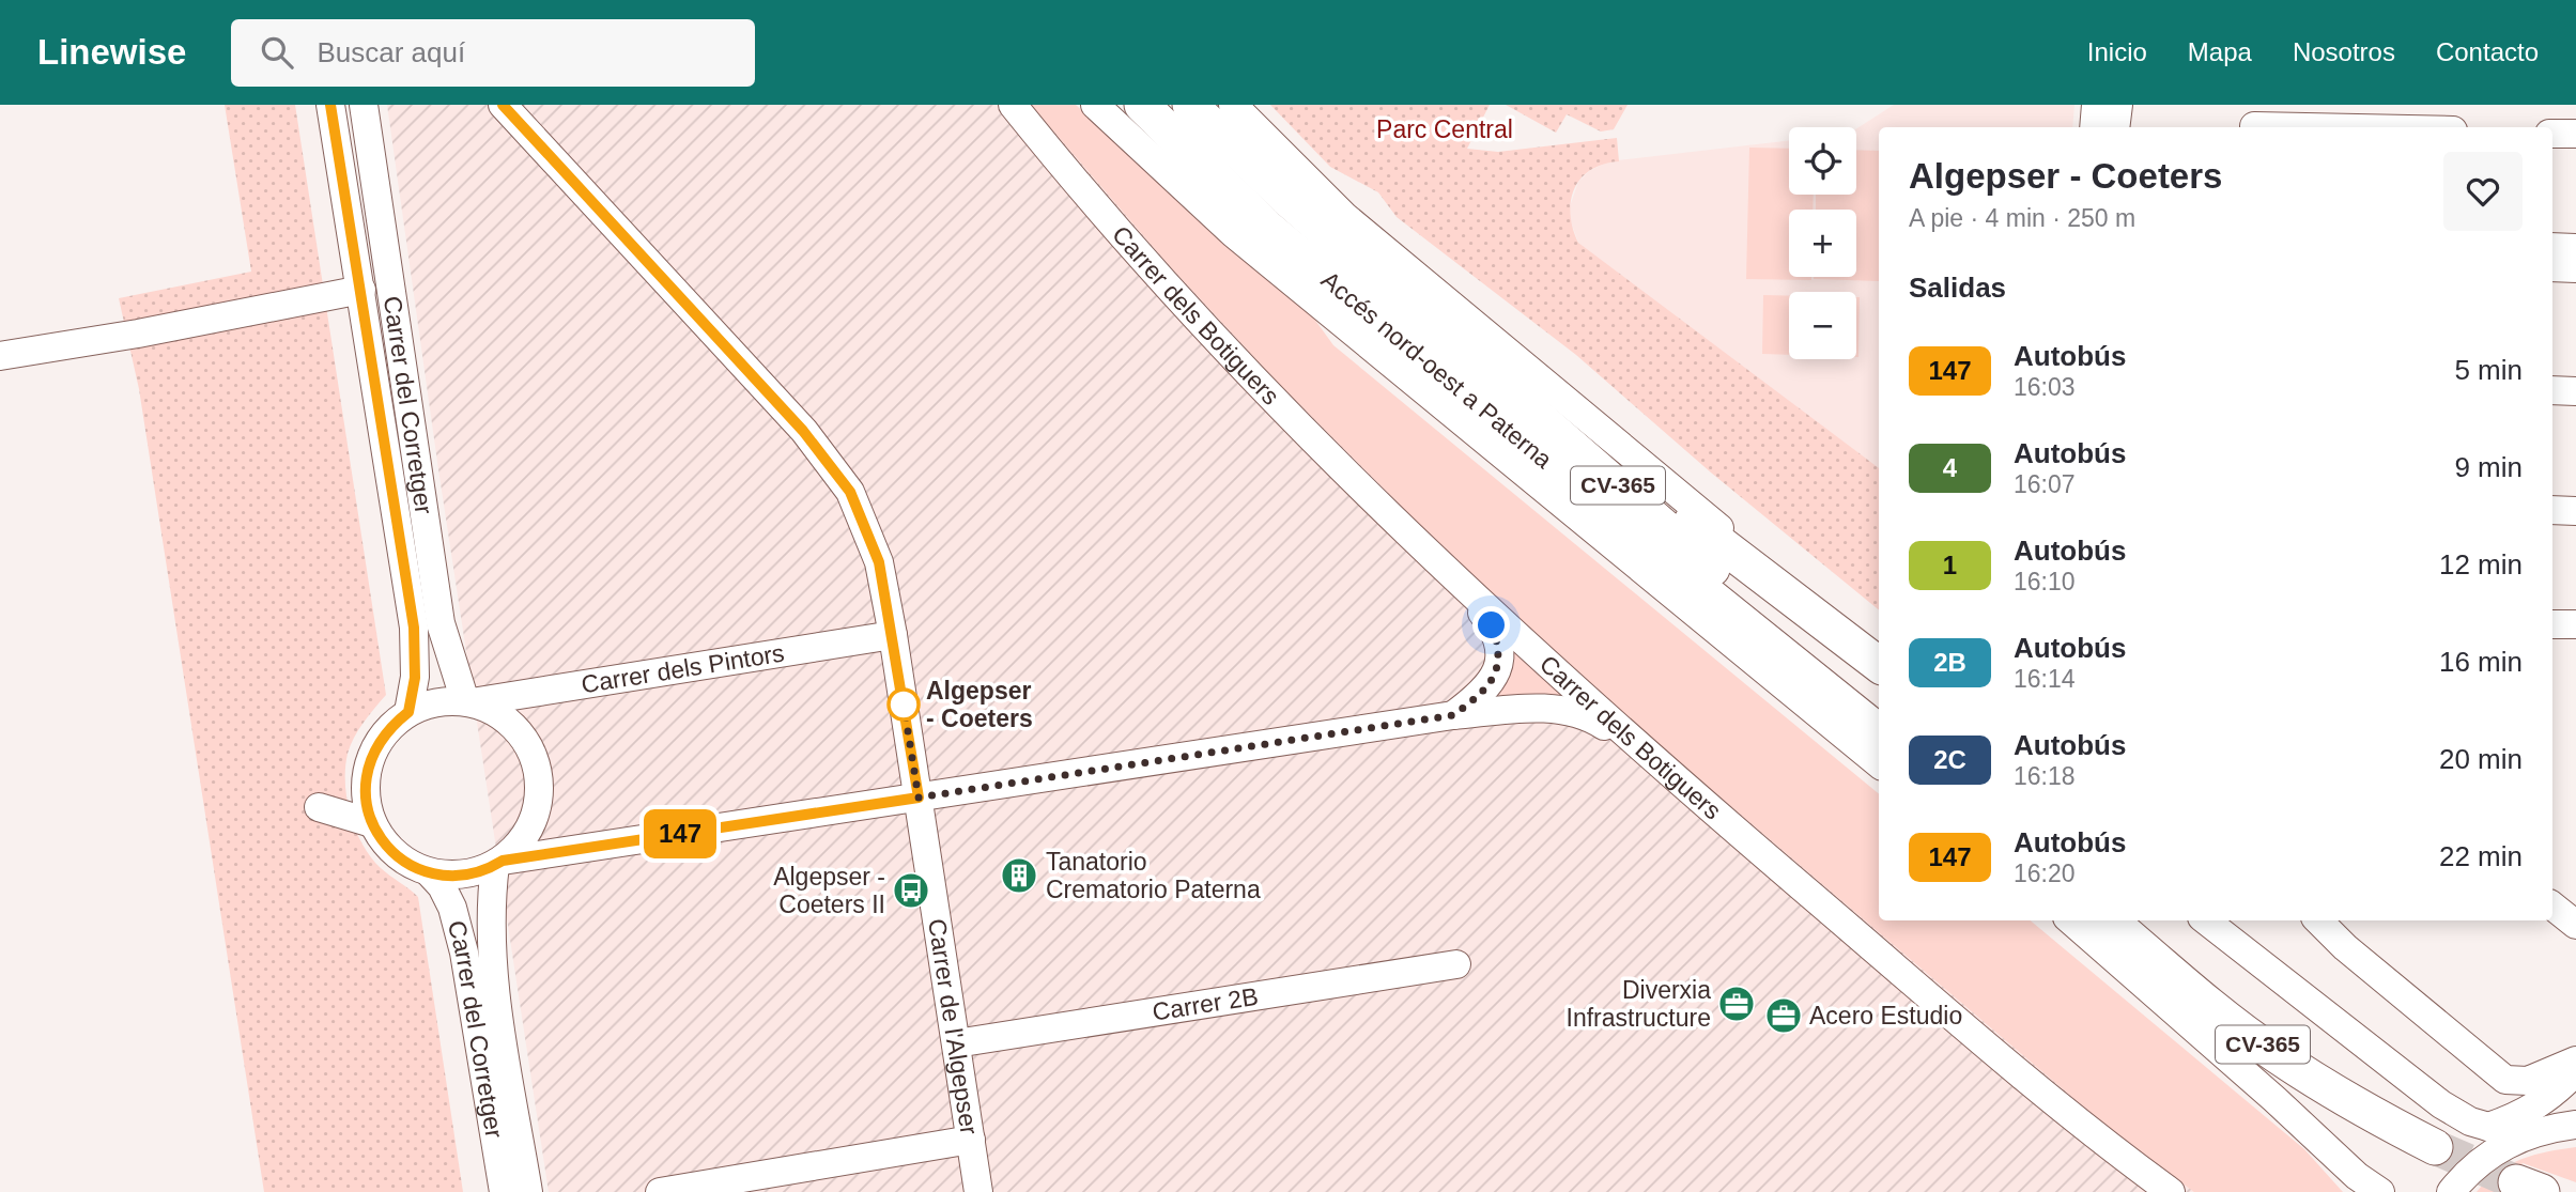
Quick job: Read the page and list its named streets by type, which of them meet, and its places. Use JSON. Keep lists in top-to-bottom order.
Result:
{
  "streets": {
    "main road": ["Accés nord-oest a Paterna", "CV-365"],
    "street": [
      "Carrer dels Botiguers",
      "Carrer del Corretger",
      "Carrer dels Pintors",
      "Carrer 2B",
      "Carrer de l'Algepser"
    ]
  },
  "crossings": [
    ["Carrer del Corretger", "Carrer dels Pintors"],
    ["Carrer dels Pintors", "Carrer de l'Algepser"],
    ["Carrer 2B", "Carrer de l'Algepser"]
  ],
  "parks": ["Parc Central"],
  "places": {
    "other": ["Algepser - Coeters"],
    "building": ["Tanatorio Crematorio Paterna"],
    "bus stop": ["Algepser - Coeters II"],
    "office": ["Diverxia Infrastructure", "Acero Estudio"]
  },
  "lines": ["bus line 147"],
  "page": {
    "header": "Linewise",
    "search": "Buscar aquí",
    "nav": [
      "Inicio",
      "Mapa",
      "Nosotros",
      "Contacto"
    ],
    "on_map": "147",
    "map_buttons": ["+", "−"],
    "heading": [
      ["Algepser - Coeters", "A pie · 4 min · 250 m"],
      "Salidas"
    ],
    "list": [
      {
        "mark": "147",
        "name": "Autobús",
        "note": "16:03",
        "value": "5 min"
      },
      {
        "mark": "4",
        "name": "Autobús",
        "note": "16:07",
        "value": "9 min"
      },
      {
        "mark": "1",
        "name": "Autobús",
        "note": "16:10",
        "value": "12 min"
      },
      {
        "mark": "2B",
        "name": "Autobús",
        "note": "16:14",
        "value": "16 min"
      },
      {
        "mark": "2C",
        "name": "Autobús",
        "note": "16:18",
        "value": "20 min"
      },
      {
        "mark": "147",
        "name": "Autobús",
        "note": "16:20",
        "value": "22 min"
      }
    ]
  }
}
